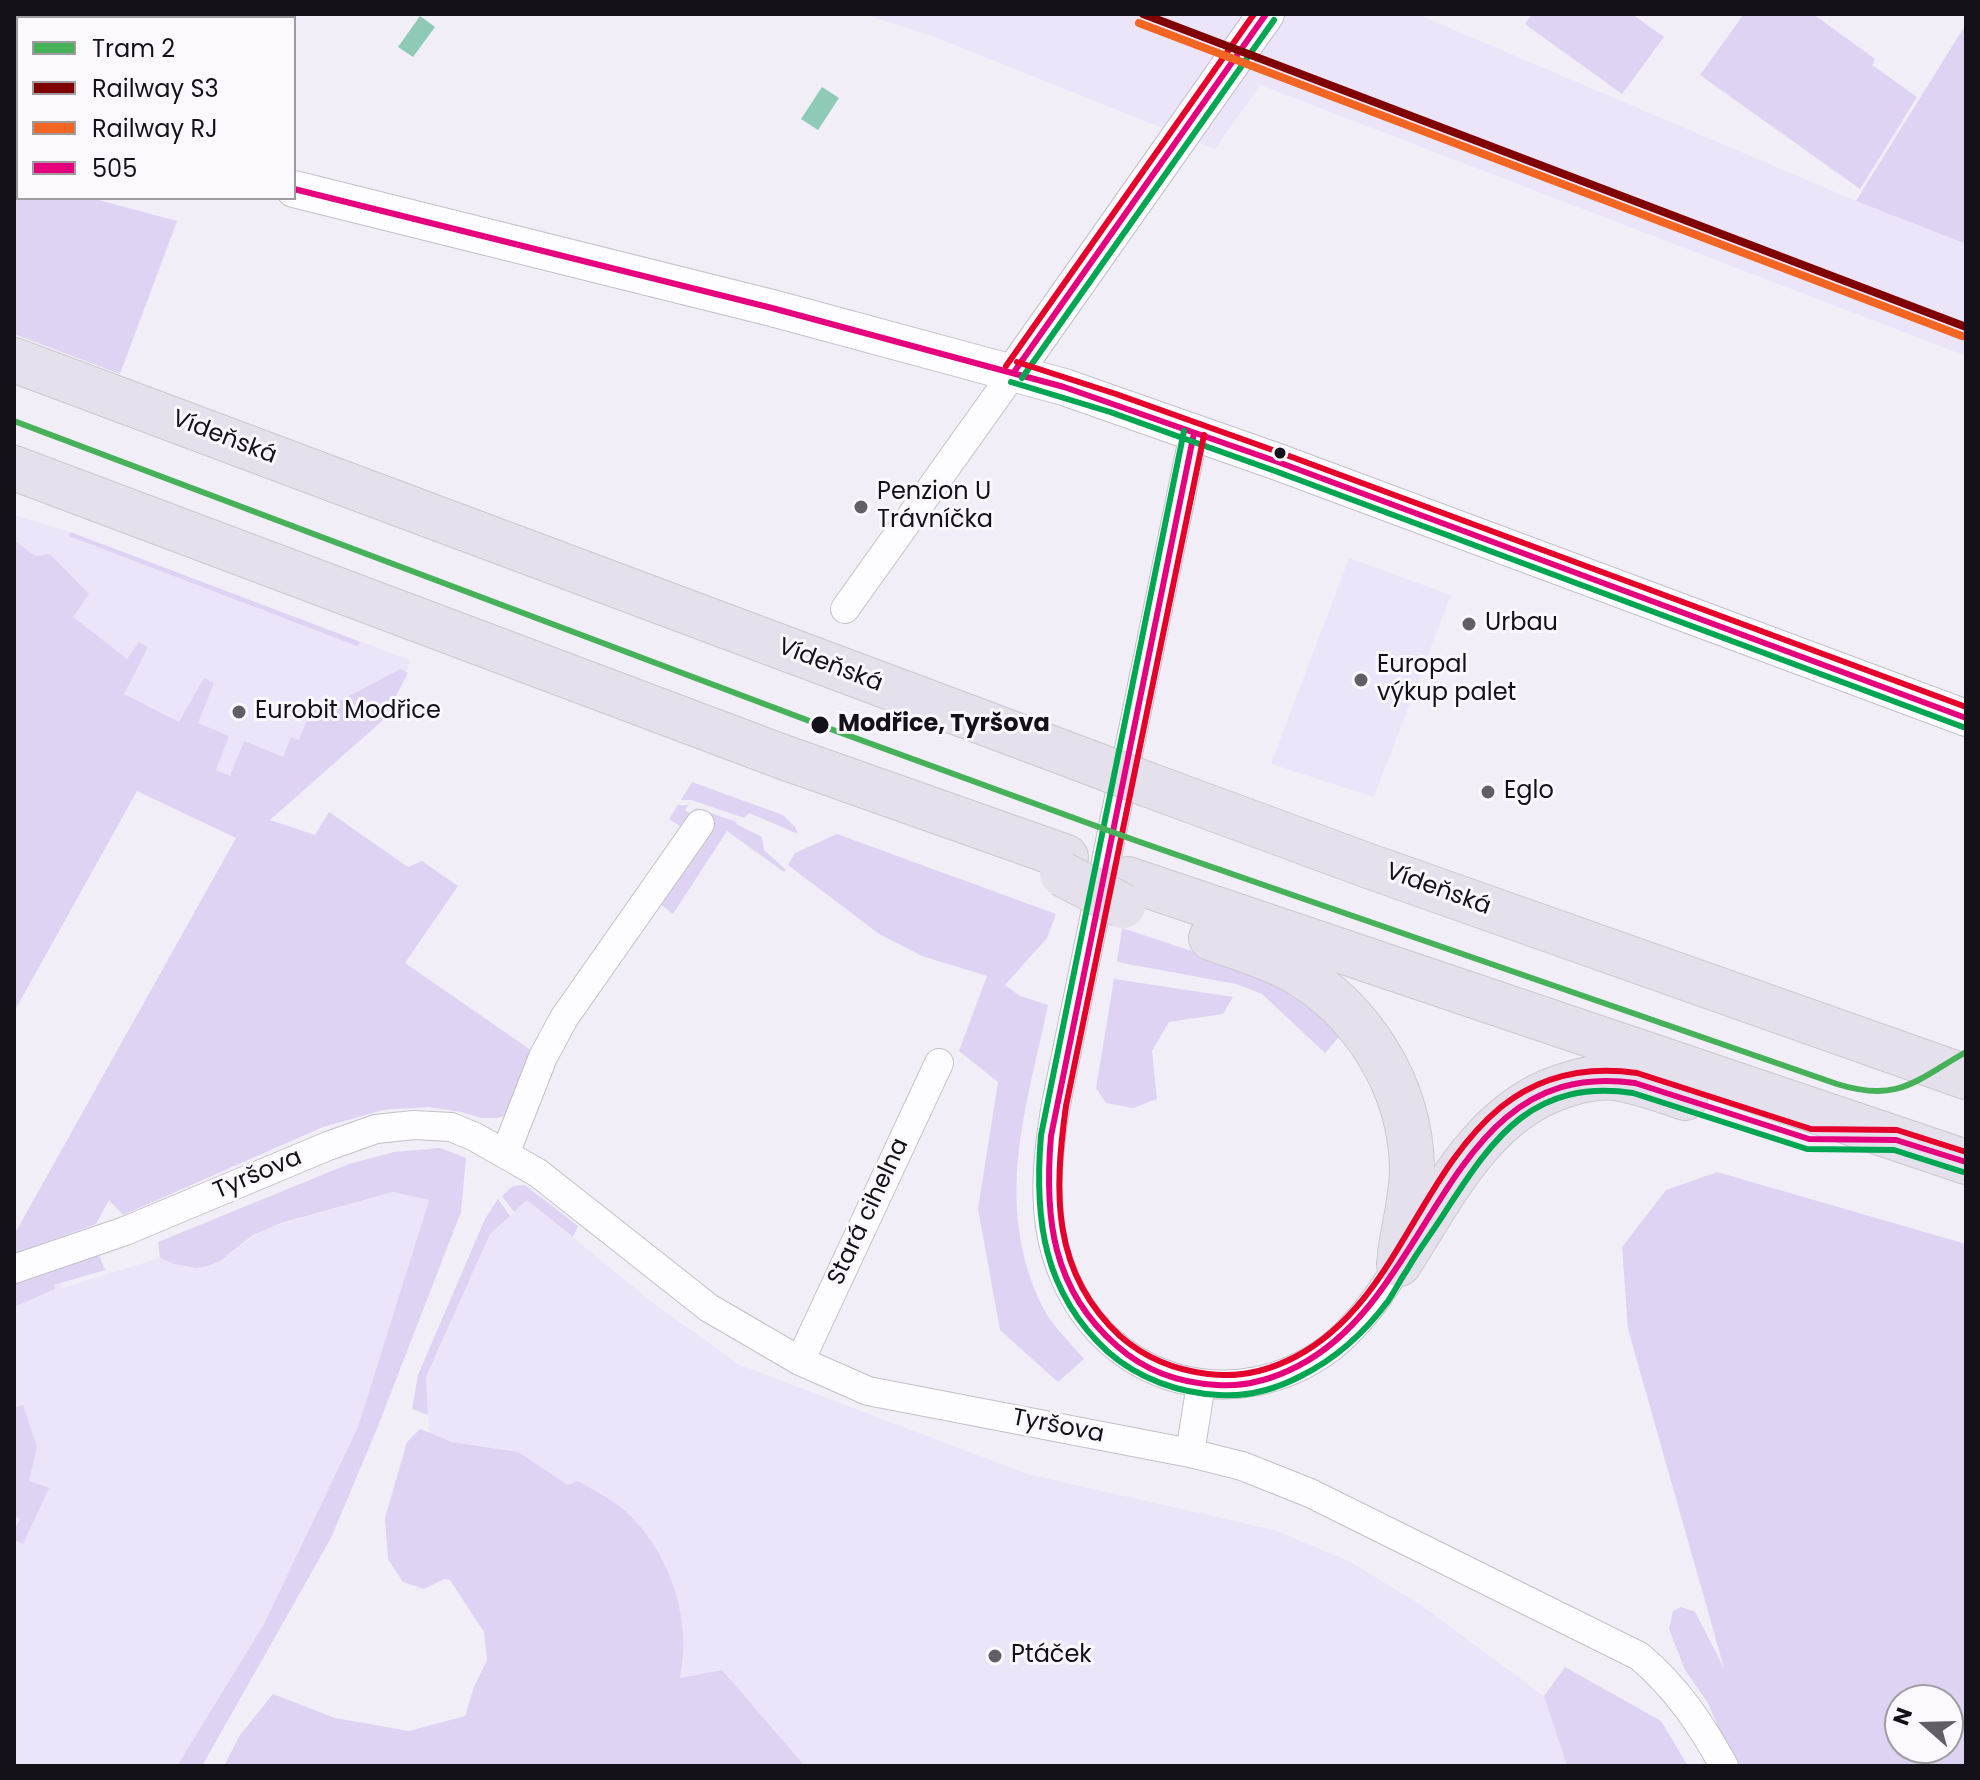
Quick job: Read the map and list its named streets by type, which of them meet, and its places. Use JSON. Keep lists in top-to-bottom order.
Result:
{
  "streets": {
    "highway": ["Vídeňská"],
    "street": ["Tyršova", "Stará cihelna"]
  },
  "crossings": [
    ["Tyršova", "Stará cihelna"]
  ],
  "places": [
    "Penzion U Trávníčka",
    "Urbau",
    "Europal výkup palet",
    "Eurobit Modřice",
    "Modřice, Tyršova",
    "Eglo",
    "Ptáček"
  ],
  "lines": [
    "rail line S3",
    "transit line 505",
    "rail line RJ",
    "tram line 2"
  ],
  "legend": [
    "Tram 2",
    "Railway S3",
    "Railway RJ",
    "505"
  ],
  "north": "left"
}
